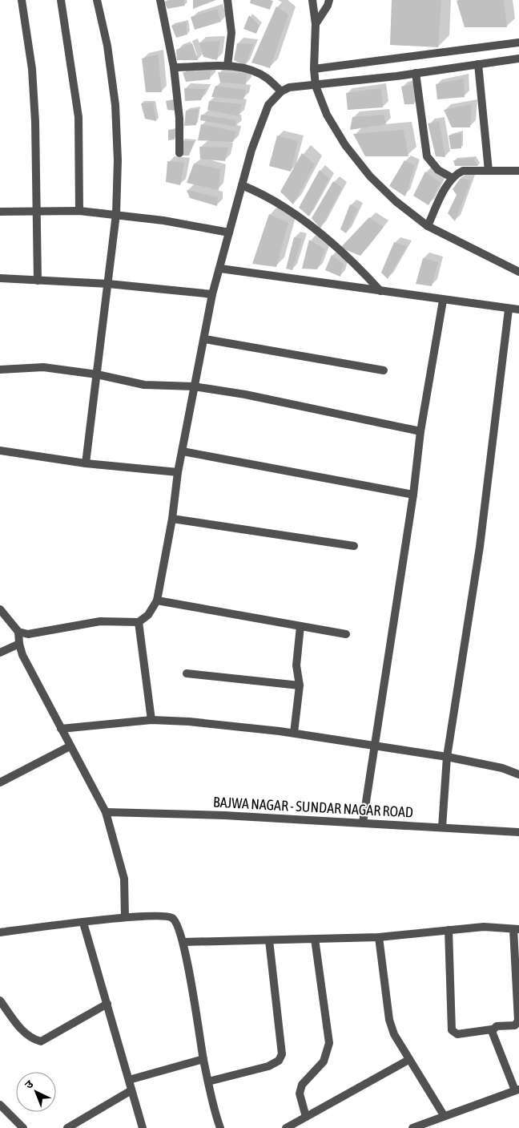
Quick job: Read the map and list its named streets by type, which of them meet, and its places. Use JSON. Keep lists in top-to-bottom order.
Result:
{
  "streets": {
    "street": ["BAJWA NAGAR - SUNDAR NAGAR ROAD"]
  },
  "north": "top left"
}
